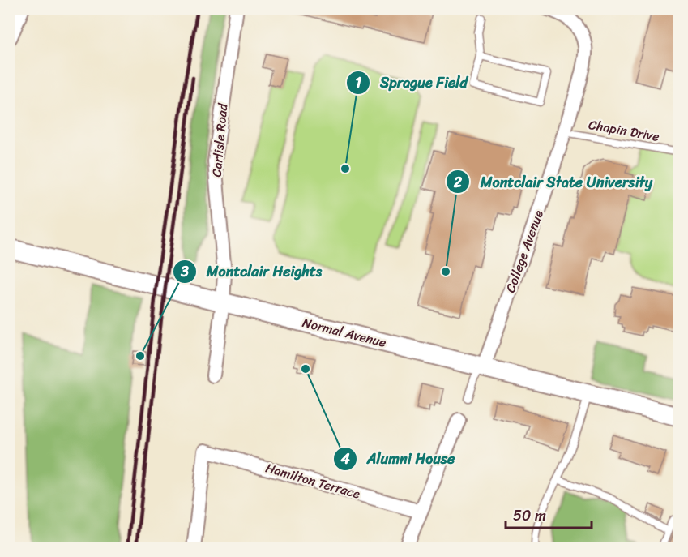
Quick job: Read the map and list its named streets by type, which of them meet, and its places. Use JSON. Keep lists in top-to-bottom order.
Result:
{
  "streets": {
    "street": [
      "Carlisle Road",
      "College Avenue",
      "Normal Avenue",
      "Hamilton Terrace"
    ],
    "lane": ["Chapin Drive"]
  },
  "crossings": [
    ["Chapin Drive", "College Avenue"],
    ["Carlisle Road", "Normal Avenue"],
    ["College Avenue", "Normal Avenue"]
  ],
  "places": [
    "Sprague Field",
    "Montclair State University",
    "Montclair Heights",
    "Alumni House"
  ],
  "scale_bar": "50 m"
}
